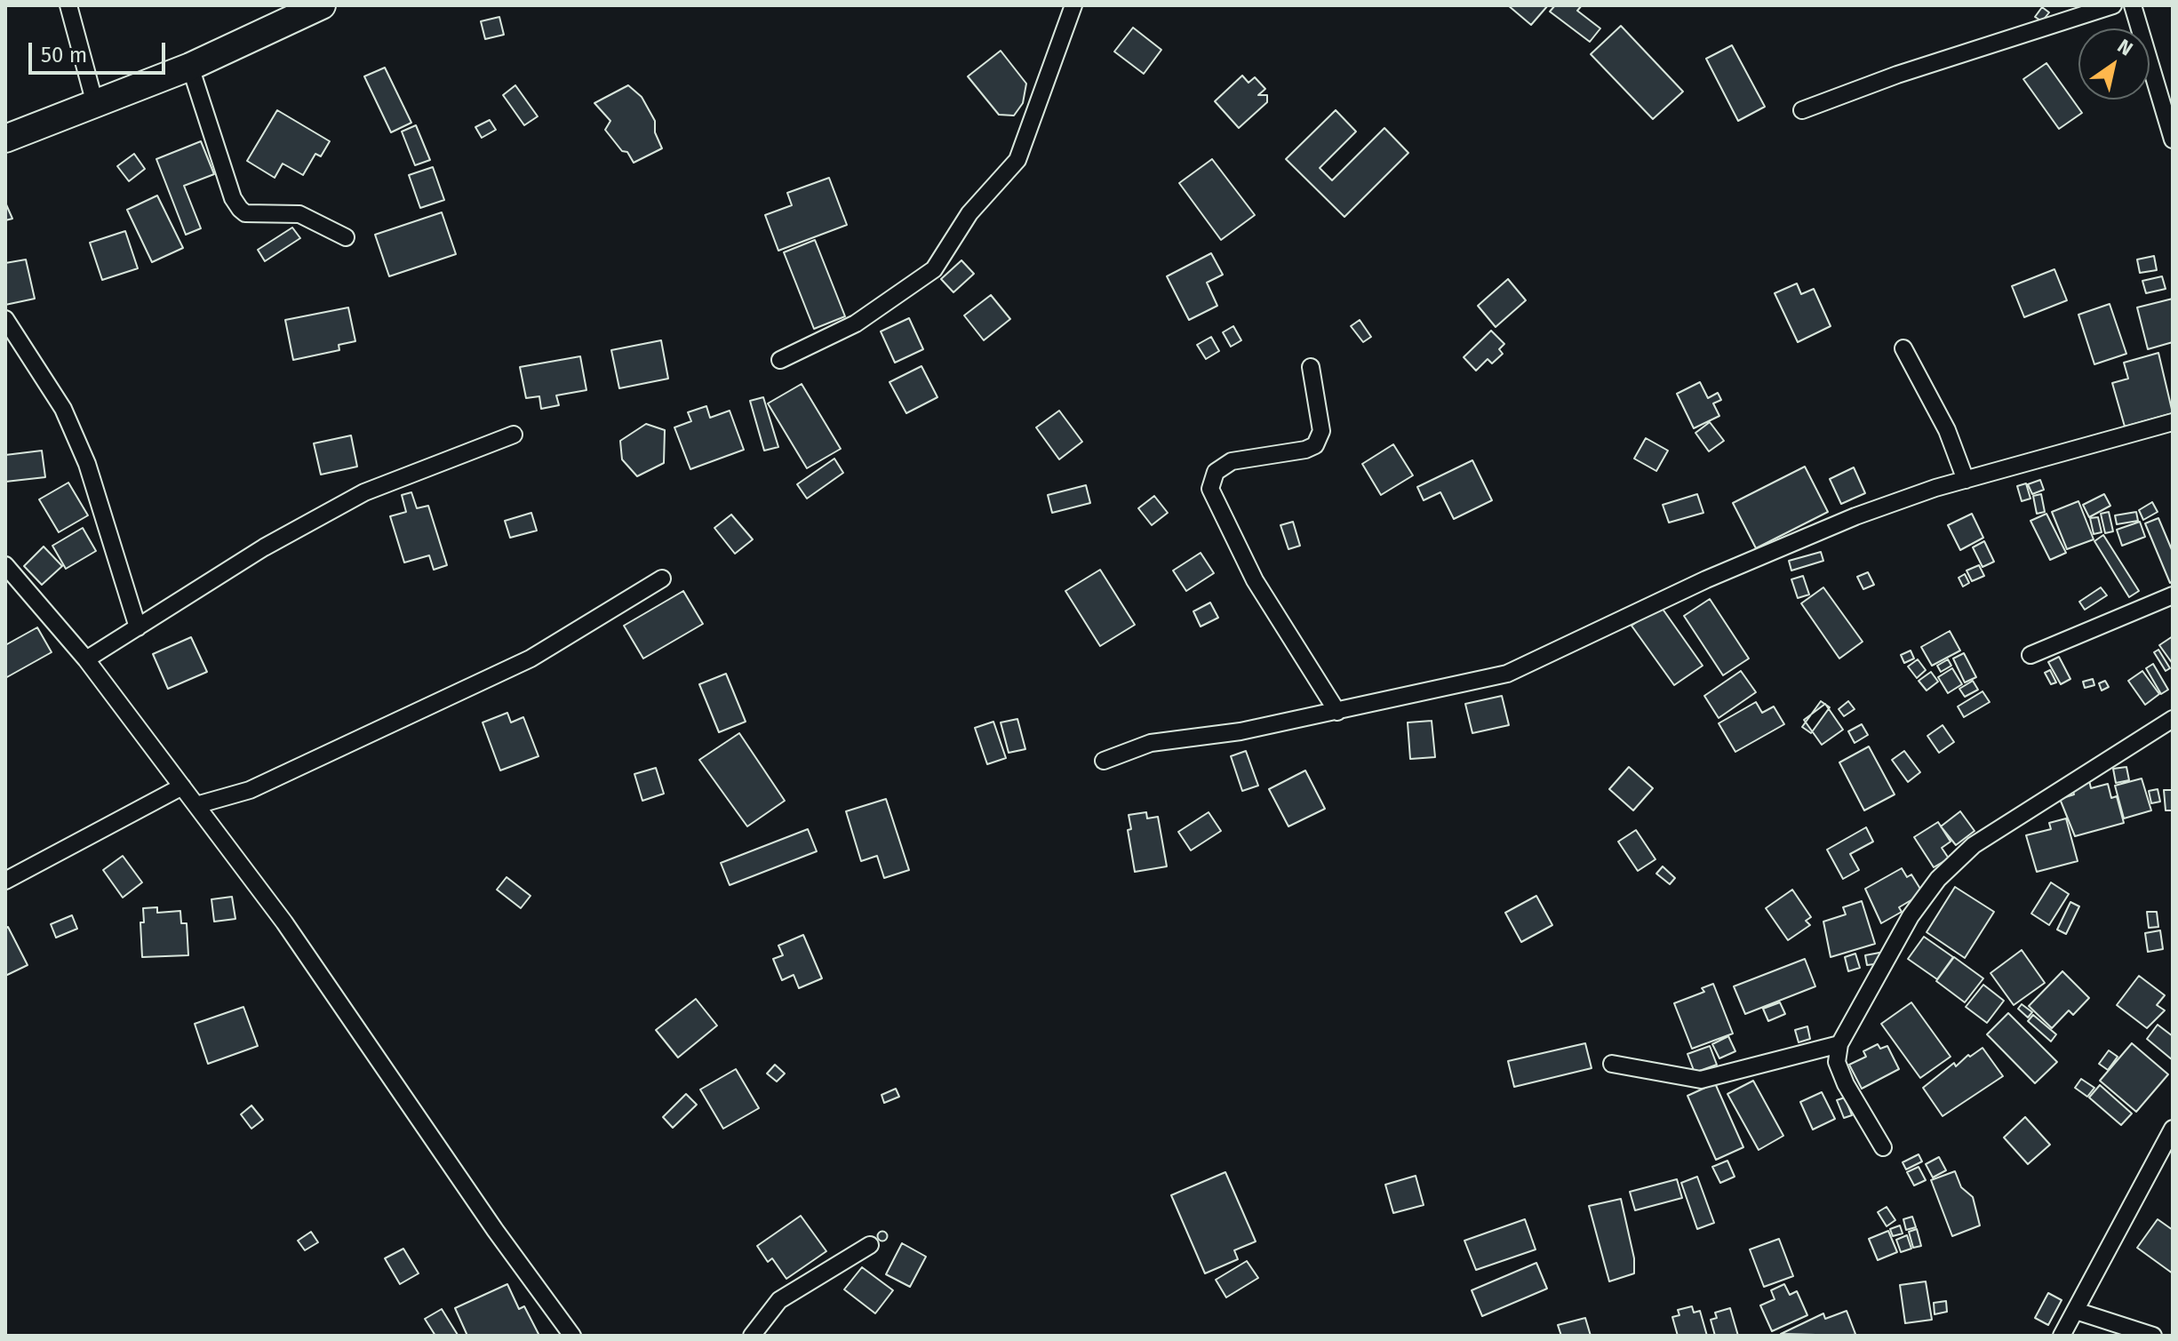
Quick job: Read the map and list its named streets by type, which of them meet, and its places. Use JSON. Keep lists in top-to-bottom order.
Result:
{
  "scale_bar": "50 m",
  "north": "top right"
}
